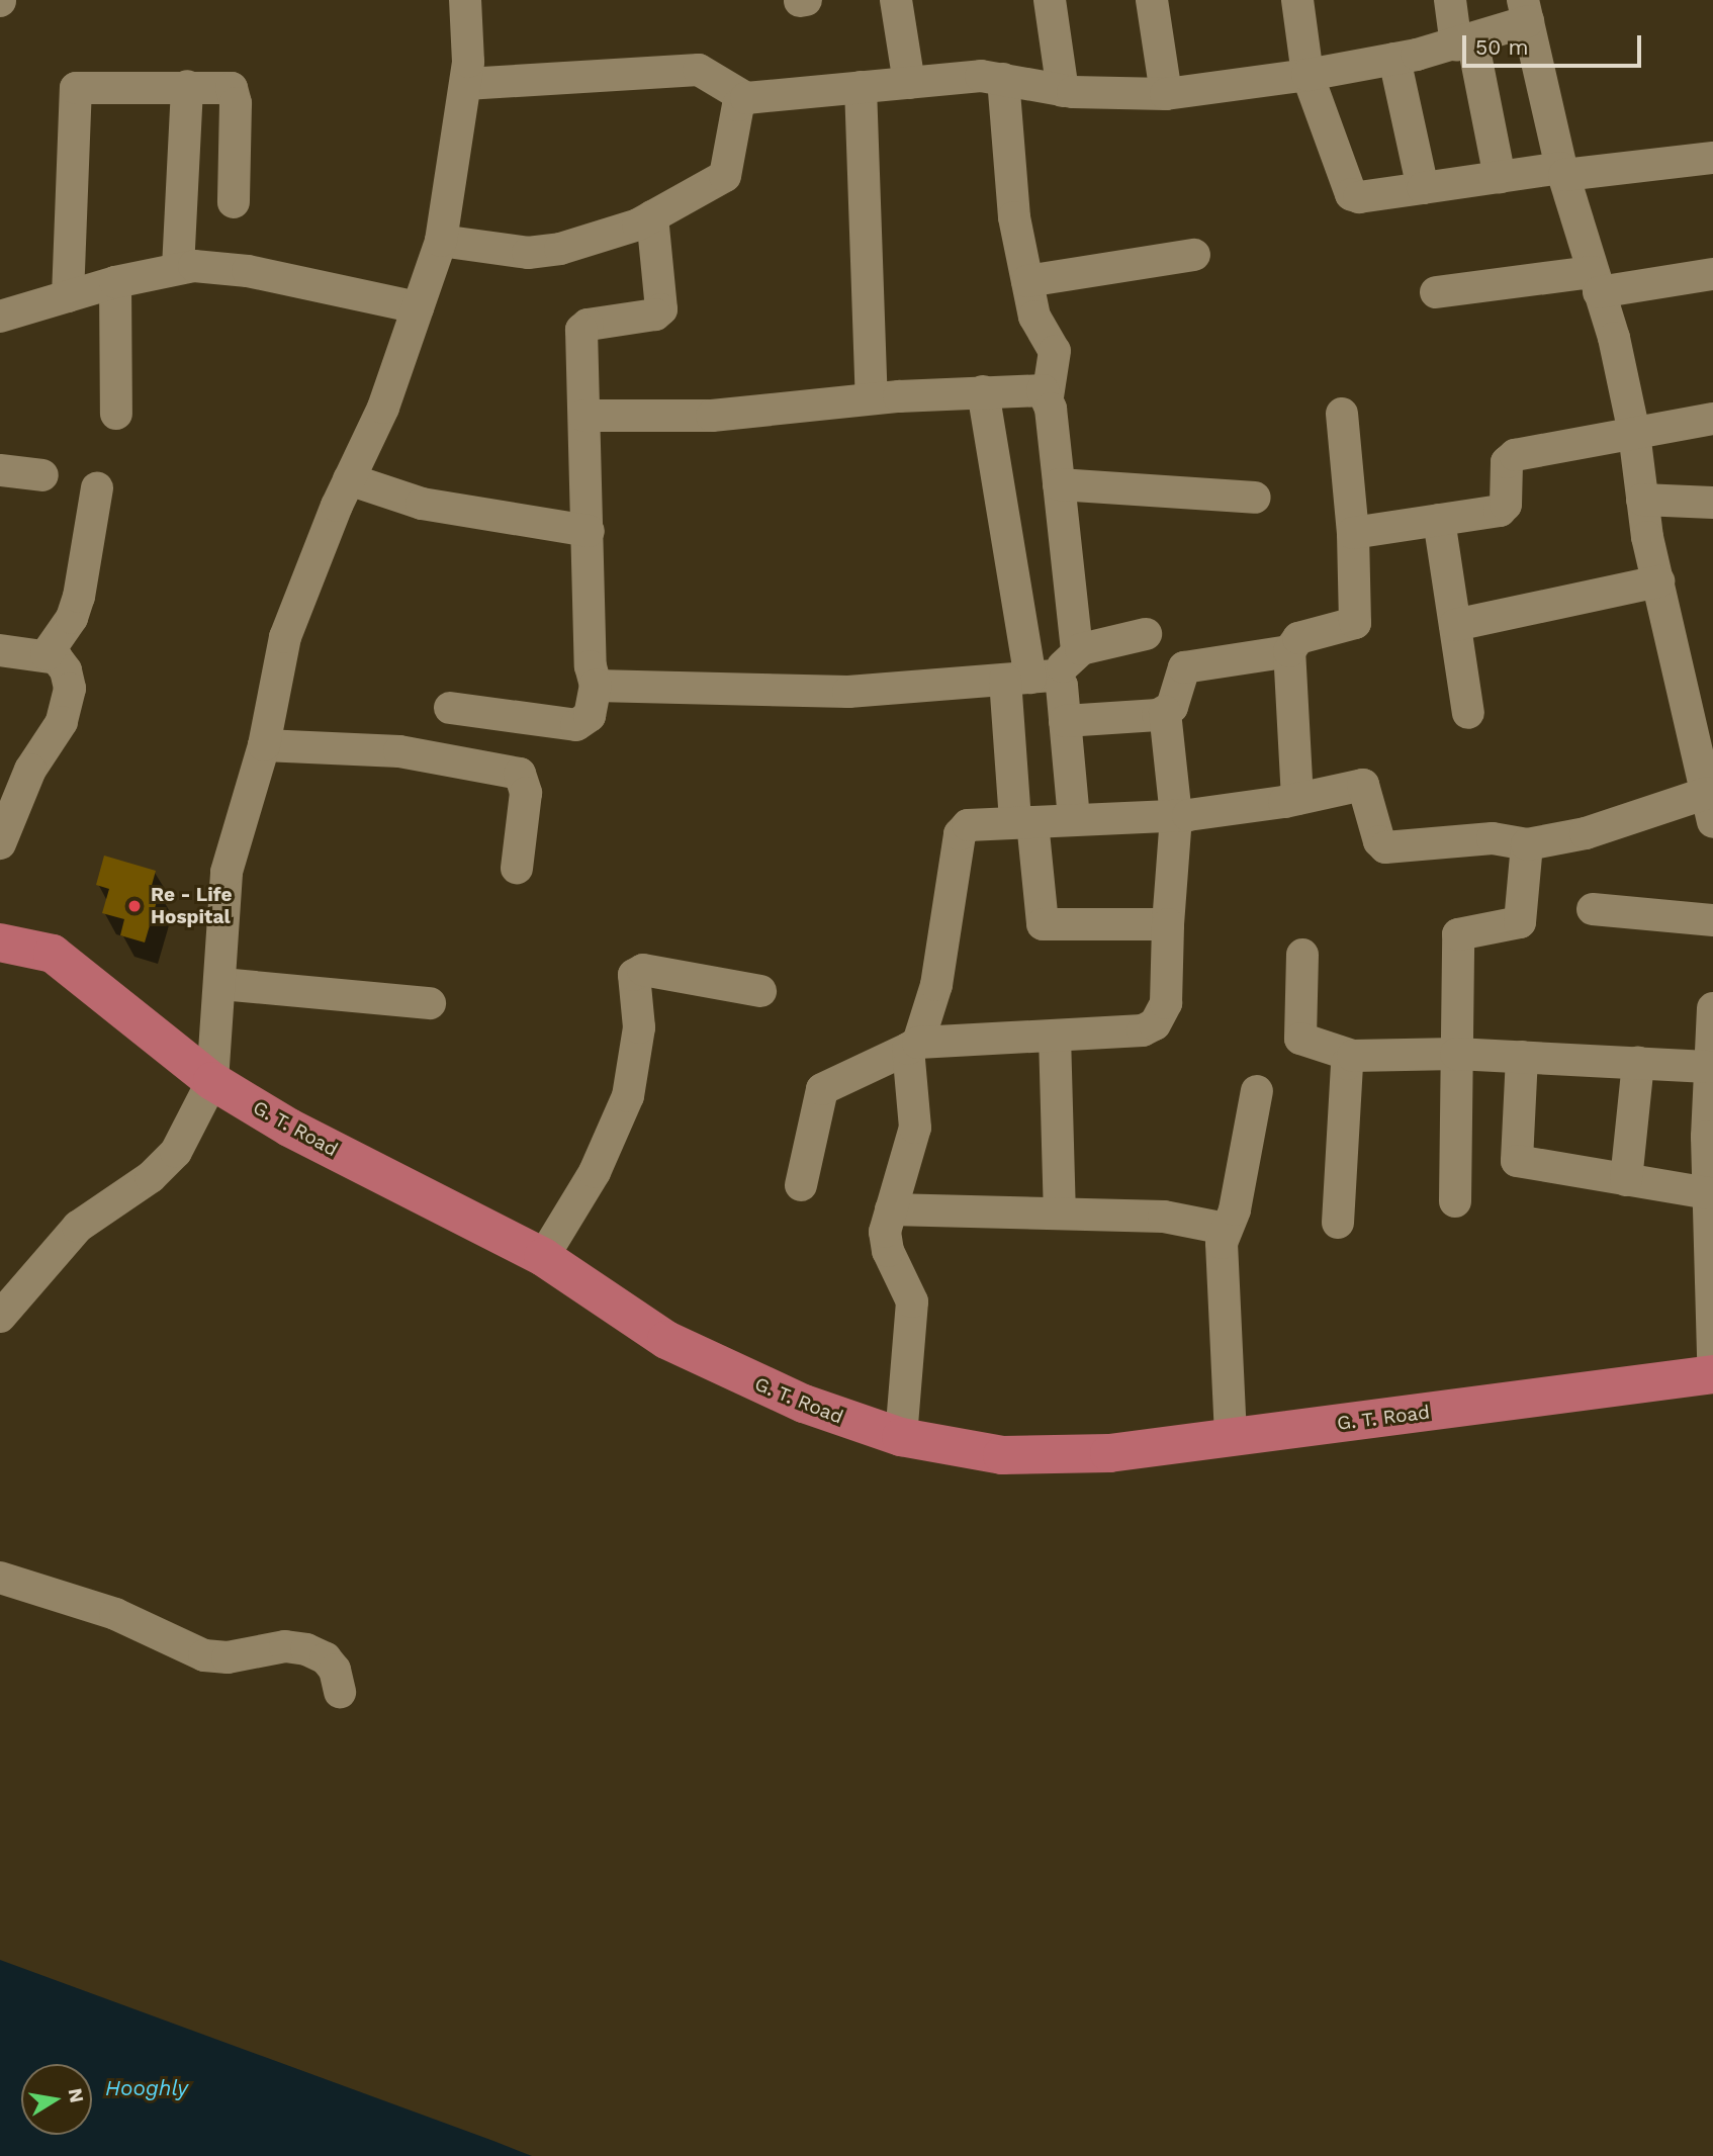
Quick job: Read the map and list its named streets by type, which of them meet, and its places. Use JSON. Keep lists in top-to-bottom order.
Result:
{
  "streets": {
    "main road": ["G. T. Road"]
  },
  "water": ["Hooghly"],
  "places": ["Re - Life Hospital"],
  "scale_bar": "50 m",
  "north": "right"
}
